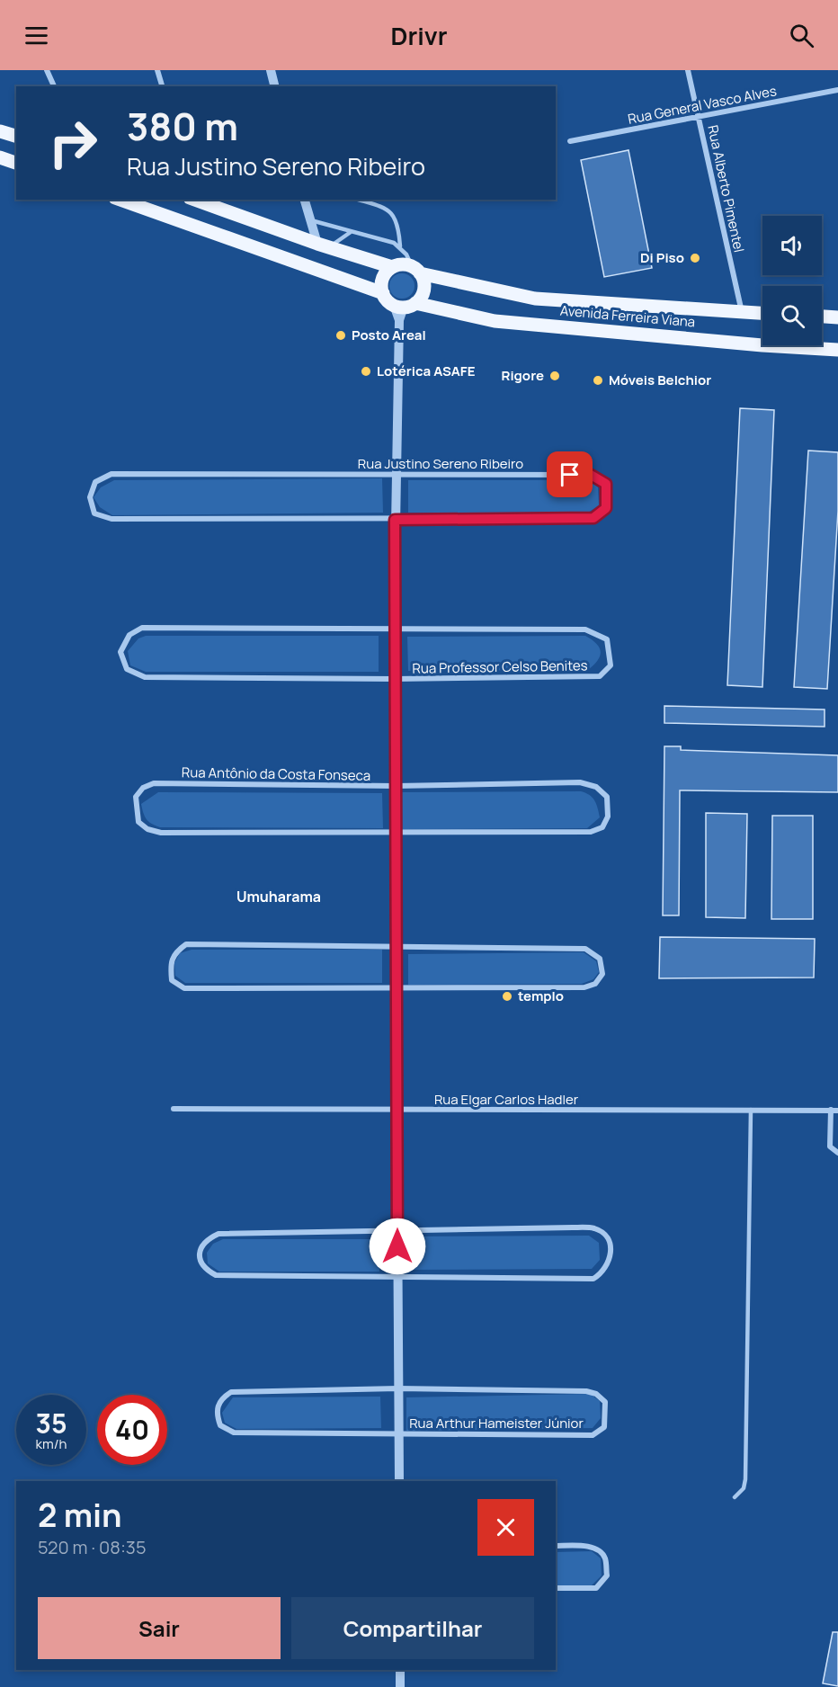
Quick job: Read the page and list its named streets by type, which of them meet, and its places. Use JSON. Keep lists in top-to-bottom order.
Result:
{
  "streets": {
    "main road": ["Avenida Ferreira Viana"],
    "street": [
      "Rua General Vasco Alves",
      "Rua Alberto Pimentel",
      "Rua Justino Sereno Ribeiro",
      "Rua Professor Celso Benites",
      "Rua Antônio da Costa Fonseca",
      "Rua Elgar Carlos Hadler",
      "Rua Arthur Hameister Júnior"
    ]
  },
  "crossings": [
    ["Rua General Vasco Alves", "Rua Alberto Pimentel"],
    ["Rua Alberto Pimentel", "Avenida Ferreira Viana"]
  ],
  "districts": ["Umuharama"],
  "places": [
    "Di Piso",
    "Posto Areal",
    "Lotérica ASAFE",
    "Rigore",
    "Móveis Belchior",
    "templo"
  ],
  "page": {
    "header": "Drivr",
    "turn": ["380 m", "Rua Justino Sereno Ribeiro"],
    "speed": "35 km/h",
    "limit": "40",
    "heading": ["2 min", "520 m · 08:35"],
    "buttons": ["Sair", "Compartilhar"]
  }
}
